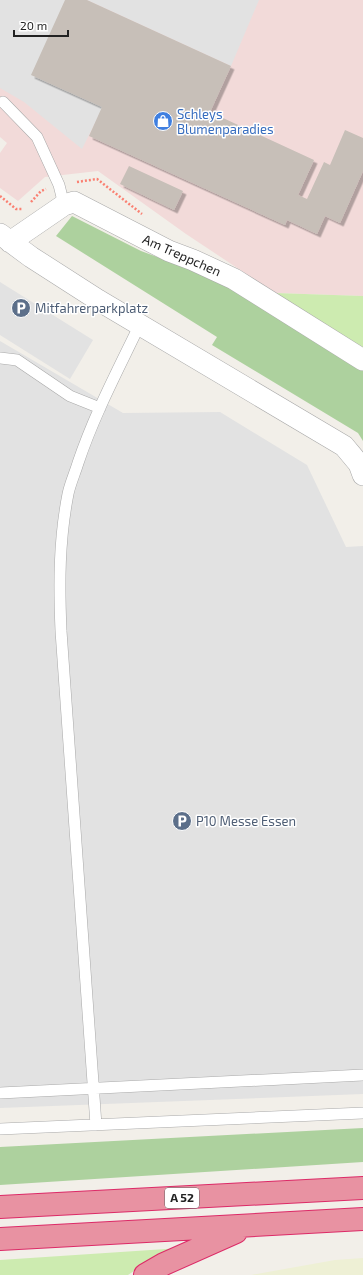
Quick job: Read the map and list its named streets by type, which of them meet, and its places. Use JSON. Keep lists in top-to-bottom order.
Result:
{
  "streets": {
    "highway": ["A 52"],
    "street": ["Am Treppchen"]
  },
  "places": {
    "shop": ["Schleys Blumenparadies"],
    "parking": ["Mitfahrerparkplatz", "P10 Messe Essen"]
  },
  "scale_bar": "20 m"
}
